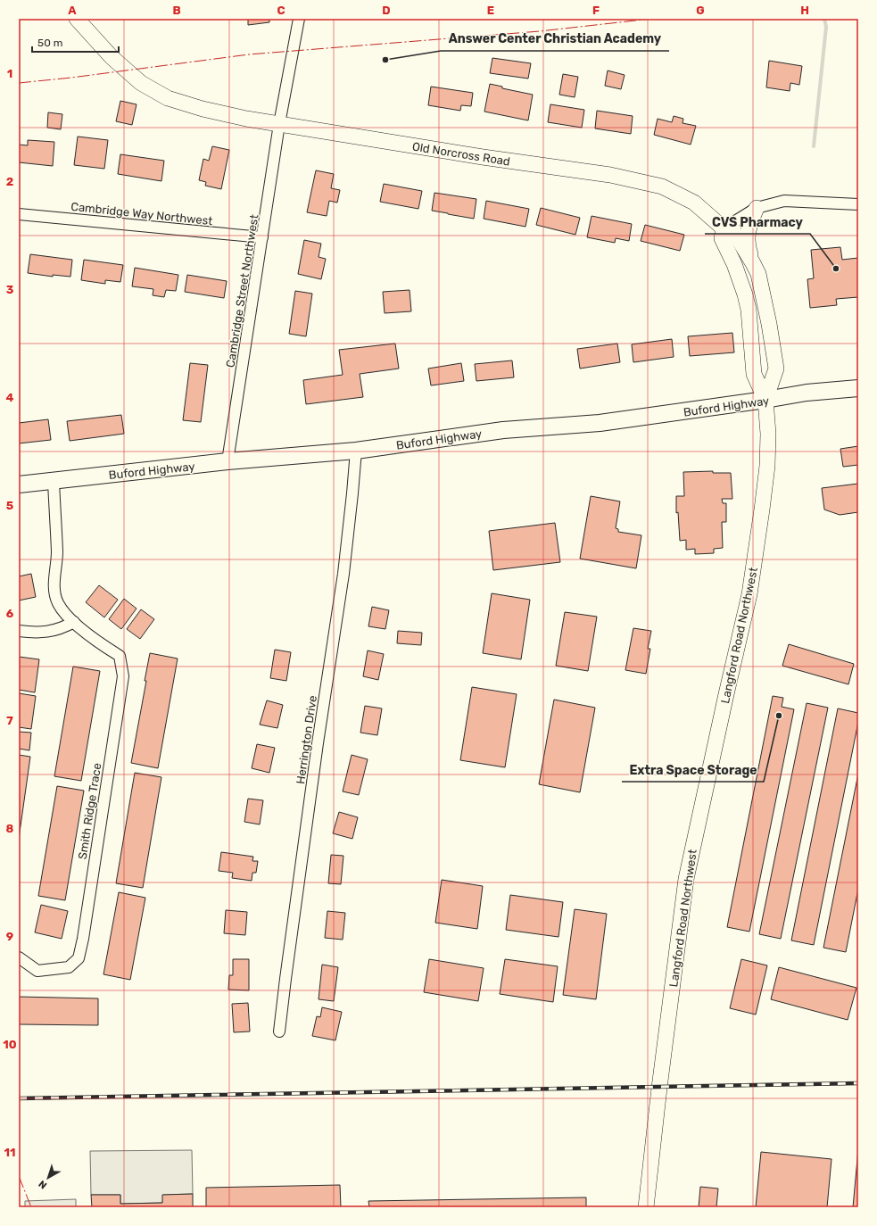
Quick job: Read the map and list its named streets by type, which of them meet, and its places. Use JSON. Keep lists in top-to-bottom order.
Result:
{
  "streets": {
    "main road": ["Buford Highway"],
    "street": [
      "Old Norcross Road",
      "Cambridge Way Northwest",
      "Cambridge Street Northwest",
      "Langford Road Northwest",
      "Herrington Drive",
      "Smith Ridge Trace"
    ]
  },
  "crossings": [
    ["Old Norcross Road", "Cambridge Street Northwest"],
    ["Old Norcross Road", "Langford Road Northwest"],
    ["Cambridge Way Northwest", "Cambridge Street Northwest"],
    ["Cambridge Street Northwest", "Buford Highway"],
    ["Buford Highway", "Langford Road Northwest"],
    ["Buford Highway", "Herrington Drive"],
    ["Buford Highway", "Smith Ridge Trace"]
  ],
  "places": ["Answer Center Christian Academy", "CVS Pharmacy", "Extra Space Storage"],
  "scale_bar": "50 m",
  "north": "bottom left",
  "grid": {
    "columns": [
      "A",
      "B",
      "C",
      "D",
      "E",
      "F",
      "G",
      "H"
    ],
    "rows": [
      "1",
      "2",
      "3",
      "4",
      "5",
      "6",
      "7",
      "8",
      "9",
      "10",
      "11"
    ]
  }
}
